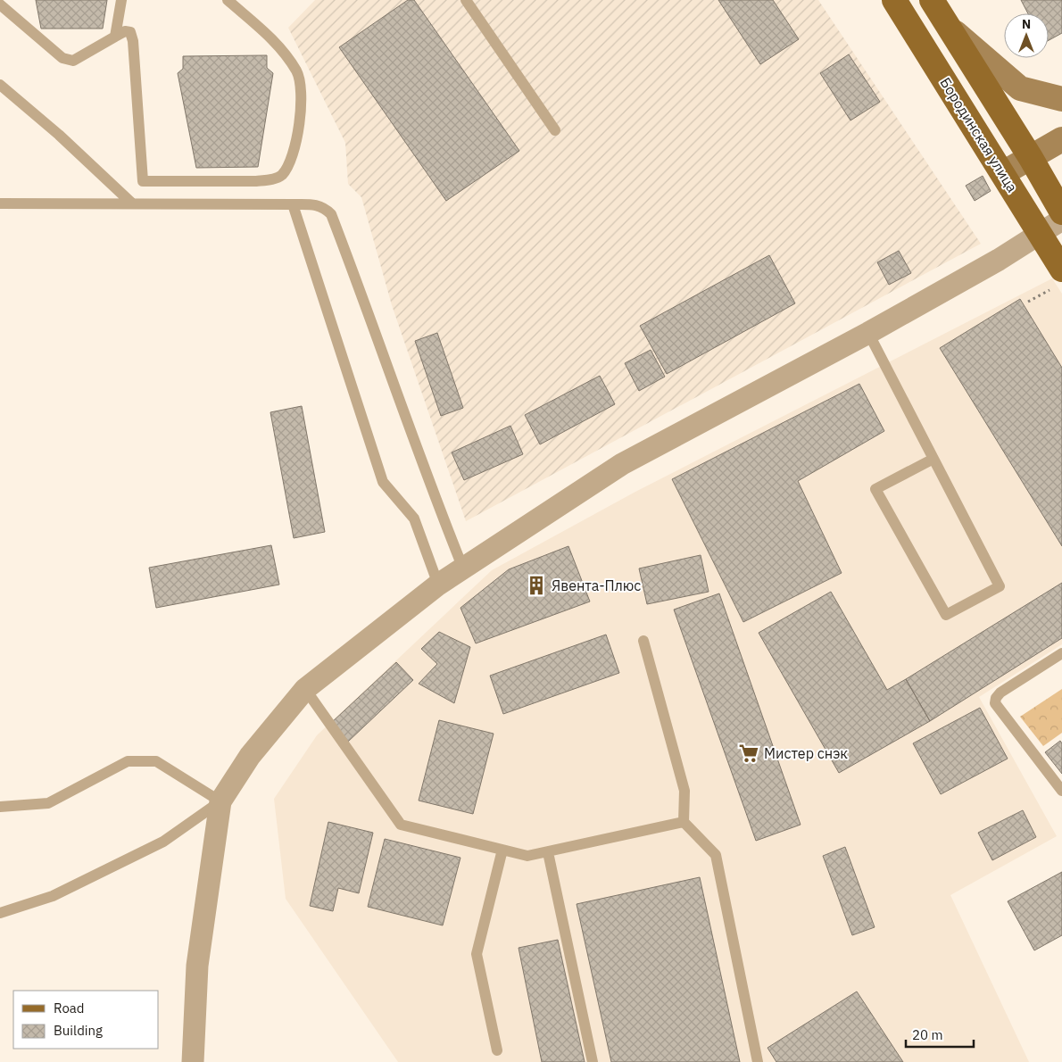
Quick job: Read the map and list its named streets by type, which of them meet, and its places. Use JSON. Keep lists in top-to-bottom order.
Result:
{
  "streets": {
    "main road": ["Бородинская улица"]
  },
  "places": {
    "building": ["Явента-Плюс"],
    "supermarket": ["Мистер снэк"]
  },
  "legend": ["Road", "Building"],
  "scale_bar": "20 m",
  "north": "top"
}
